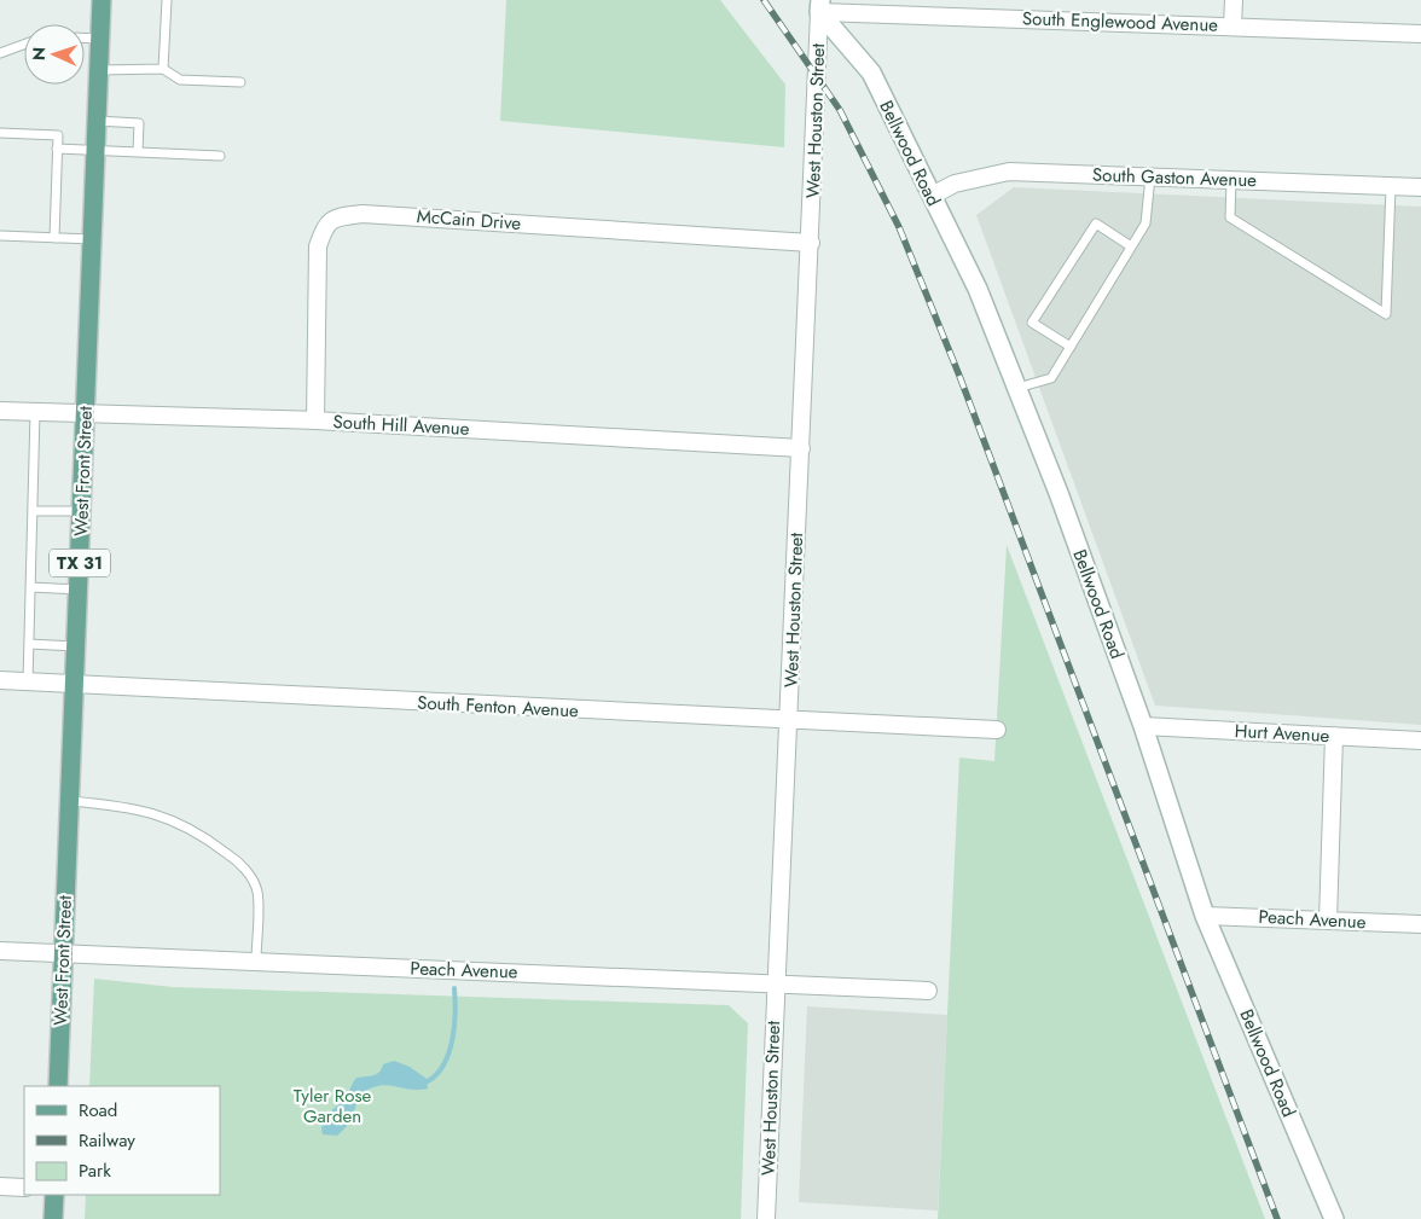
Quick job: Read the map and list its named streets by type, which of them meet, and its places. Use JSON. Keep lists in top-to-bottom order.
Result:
{
  "streets": {
    "main road": ["West Front Street", "TX 31"],
    "street": [
      "South Englewood Avenue",
      "West Houston Street",
      "Bellwood Road",
      "South Gaston Avenue",
      "McCain Drive",
      "South Hill Avenue",
      "South Fenton Avenue",
      "Hurt Avenue",
      "Peach Avenue"
    ]
  },
  "crossings": [
    ["South Englewood Avenue", "West Houston Street"],
    ["South Englewood Avenue", "Bellwood Road"],
    ["West Houston Street", "Bellwood Road"],
    ["West Houston Street", "McCain Drive"],
    ["West Houston Street", "South Hill Avenue"],
    ["West Houston Street", "South Fenton Avenue"],
    ["West Houston Street", "Peach Avenue"],
    ["Bellwood Road", "South Gaston Avenue"],
    ["Bellwood Road", "Hurt Avenue"],
    ["Bellwood Road", "Peach Avenue"],
    ["McCain Drive", "South Hill Avenue"],
    ["South Hill Avenue", "West Front Street"],
    ["West Front Street", "South Fenton Avenue"],
    ["West Front Street", "Peach Avenue"]
  ],
  "parks": ["Tyler Rose Garden"],
  "legend": ["Road", "Railway", "Park"],
  "north": "left"
}
